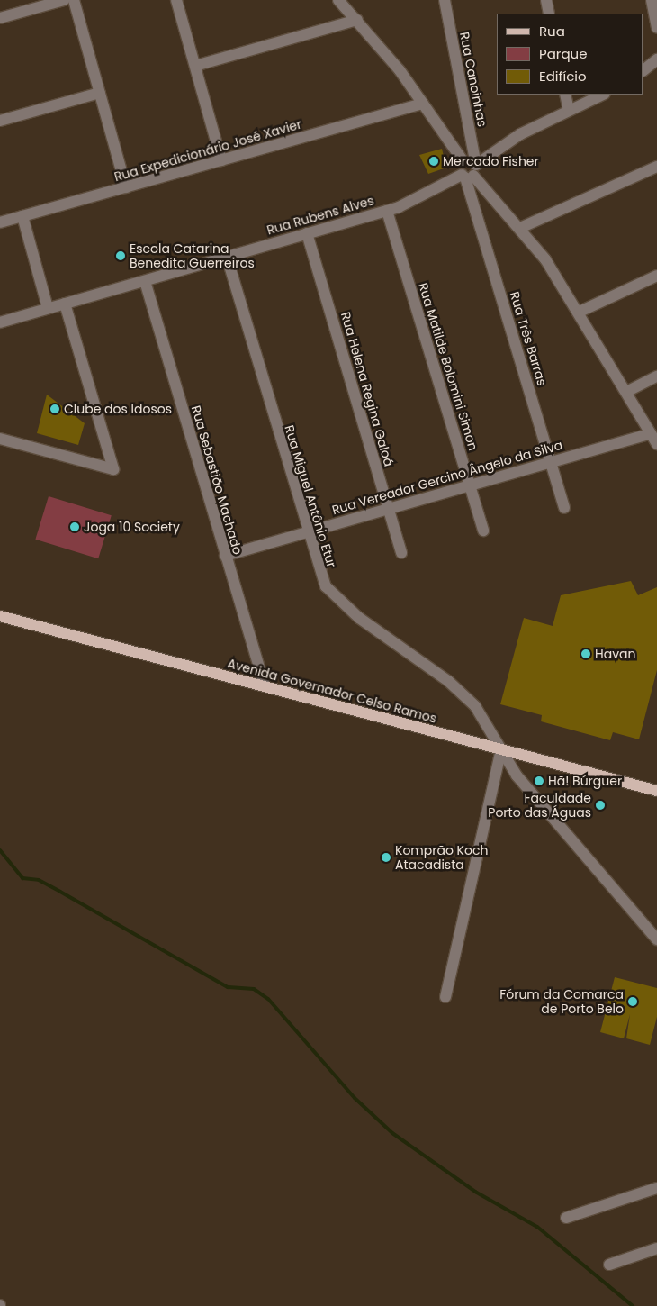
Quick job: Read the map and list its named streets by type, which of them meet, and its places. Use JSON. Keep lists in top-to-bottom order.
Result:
{
  "streets": {
    "main road": ["Avenida Governador Celso Ramos"],
    "street": [
      "Rua Canoinhas",
      "Rua Expedicionário José Xavier",
      "Rua Rubens Alves",
      "Rua Três Barras",
      "Rua Matilde Bolomini Simon",
      "Rua Helena Regina Galoá",
      "Rua Vereador Gercino Ângelo da Silva",
      "Rua Sebastião Machado",
      "Rua Miguel Antônio Etur"
    ]
  },
  "crossings": [
    ["Rua Canoinhas", "Rua Rubens Alves"],
    ["Rua Canoinhas", "Rua Três Barras"],
    ["Rua Rubens Alves", "Rua Três Barras"],
    ["Rua Rubens Alves", "Rua Matilde Bolomini Simon"],
    ["Rua Rubens Alves", "Rua Helena Regina Galoá"],
    ["Rua Rubens Alves", "Rua Sebastião Machado"],
    ["Rua Rubens Alves", "Rua Miguel Antônio Etur"],
    ["Rua Três Barras", "Rua Vereador Gercino Ângelo da Silva"],
    ["Rua Matilde Bolomini Simon", "Rua Vereador Gercino Ângelo da Silva"],
    ["Rua Helena Regina Galoá", "Rua Vereador Gercino Ângelo da Silva"],
    ["Rua Vereador Gercino Ângelo da Silva", "Rua Sebastião Machado"],
    ["Rua Vereador Gercino Ângelo da Silva", "Rua Miguel Antônio Etur"],
    ["Rua Sebastião Machado", "Avenida Governador Celso Ramos"],
    ["Rua Miguel Antônio Etur", "Avenida Governador Celso Ramos"]
  ],
  "places": [
    "Mercado Fisher",
    "Escola Catarina Benedita Guerreiros",
    "Clube dos Idosos",
    "Joga 10 Society",
    "Havan",
    "Hã! Búrguer",
    "Faculdade Porto das Águas",
    "Komprão Koch Atacadista",
    "Fórum da Comarca de Porto Belo"
  ],
  "legend": ["Rua", "Parque", "Edifício"]
}
